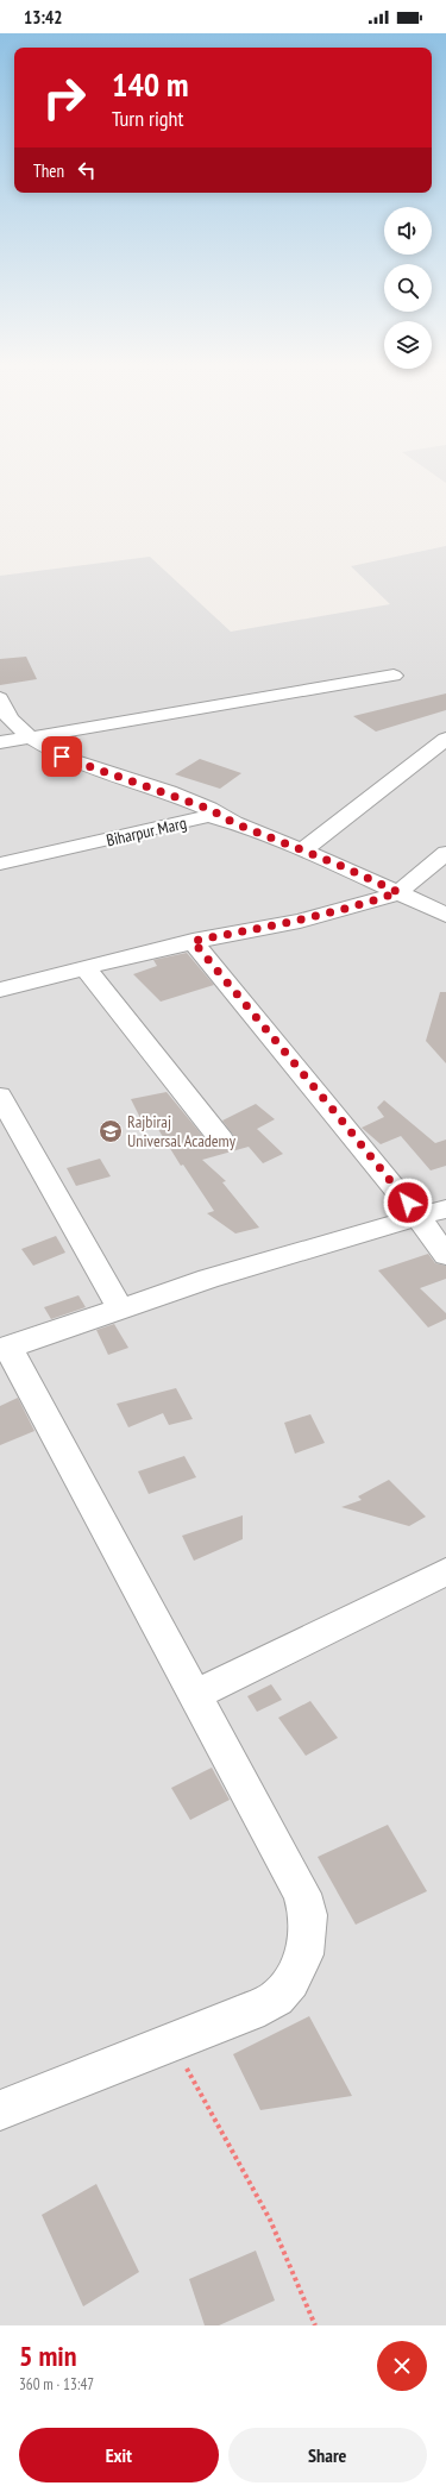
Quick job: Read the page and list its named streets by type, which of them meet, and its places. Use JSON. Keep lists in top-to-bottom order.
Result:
{
  "streets": {
    "street": ["Biharpur Marg"]
  },
  "places": {
    "school or university": ["Rajbiraj Universal Academy"]
  },
  "page": {
    "status": "13:42",
    "turn": ["140 m", "Turn right"],
    "then": "Then",
    "heading": ["5 min", "360 m · 13:47"],
    "buttons": ["Exit", "Share"]
  }
}
